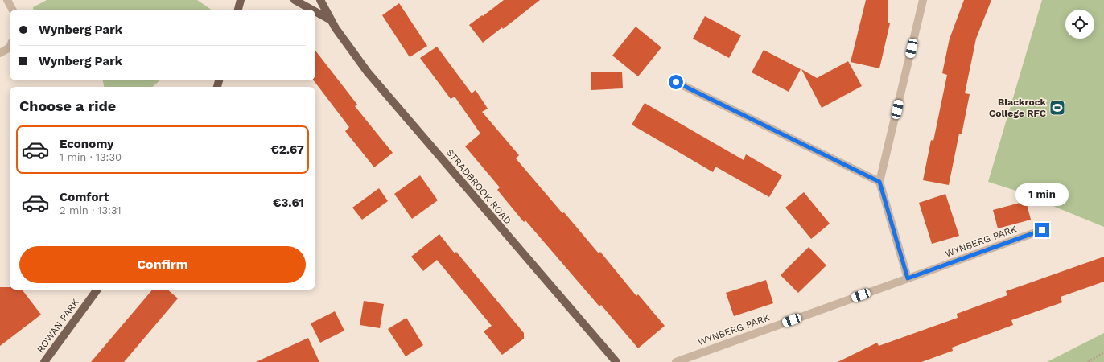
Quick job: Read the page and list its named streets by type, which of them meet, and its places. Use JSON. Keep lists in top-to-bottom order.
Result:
{
  "streets": {
    "main road": ["STRADBROOK ROAD", "ROWAN PARK"],
    "street": ["WYNBERG PARK"]
  },
  "places": {
    "sports": ["Blackrock College RFC"]
  },
  "page": {
    "banner": ["Wynberg Park", "Wynberg Park"],
    "heading": "Choose a ride",
    "list": [
      {
        "name": "Economy",
        "note": "1 min · 13:30",
        "value": "€2.67"
      },
      {
        "name": "Comfort",
        "note": "2 min · 13:31",
        "value": "€3.61"
      }
    ],
    "bubble": "1 min",
    "buttons": "Confirm"
  }
}
